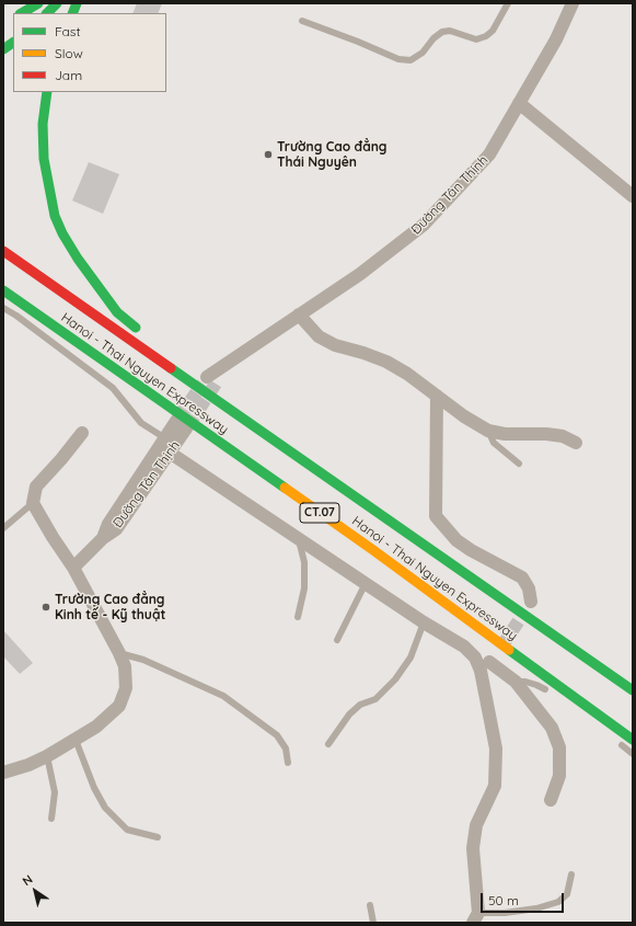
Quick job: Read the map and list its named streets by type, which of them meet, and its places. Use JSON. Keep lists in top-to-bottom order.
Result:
{
  "streets": {
    "highway": ["Hanoi - Thai Nguyen Expressway", "CT.07"],
    "street": ["Đường Tân Thịnh"]
  },
  "places": ["Trường Cao đẳng Thái Nguyên", "Trường Cao đẳng Kinh tế - Kỹ thuật"],
  "legend": ["Fast", "Slow", "Jam"],
  "scale_bar": "50 m",
  "north": "top left"
}
